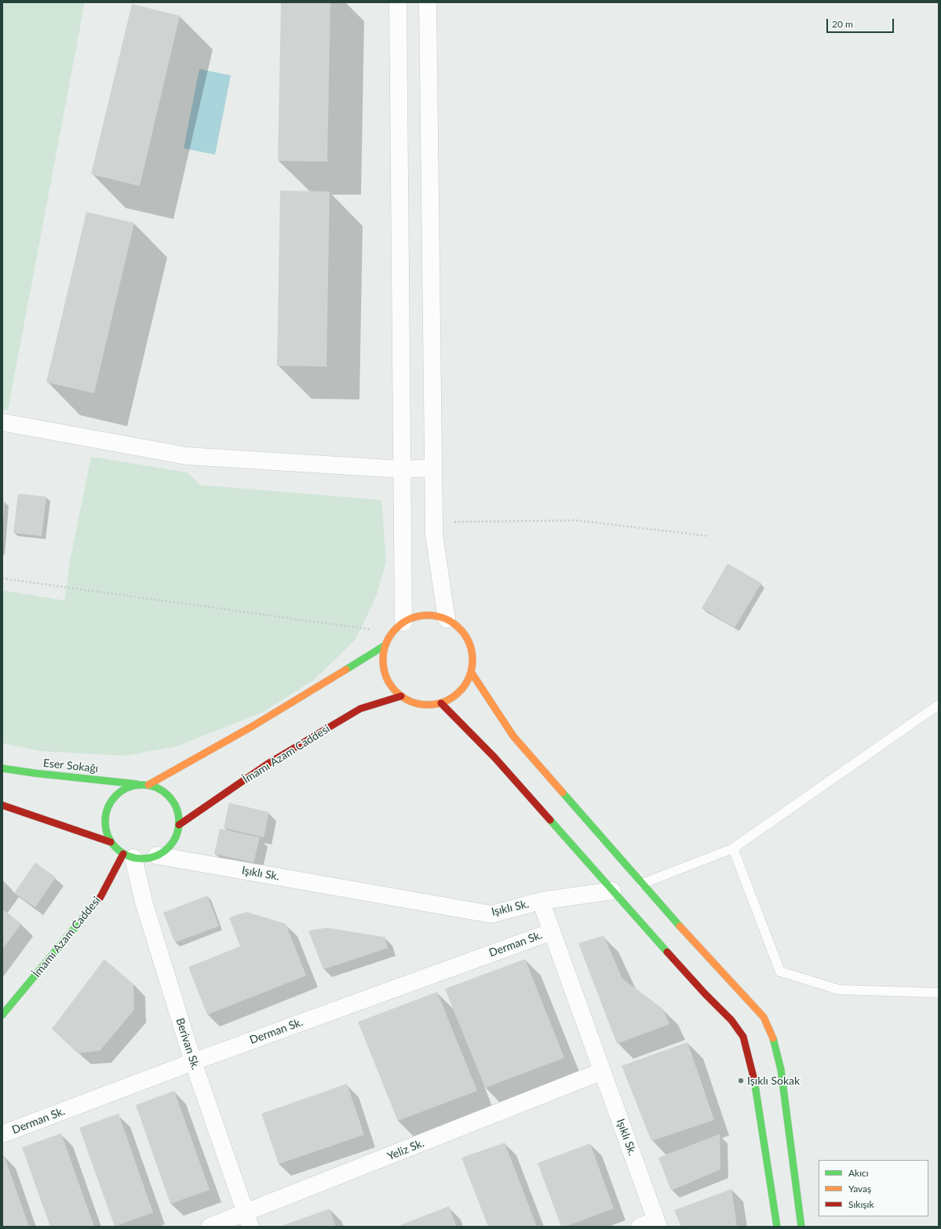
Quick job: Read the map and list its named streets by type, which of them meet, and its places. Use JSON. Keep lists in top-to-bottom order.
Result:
{
  "streets": {
    "street": [
      "İmamı Azam Caddesi",
      "Eser Sokağı",
      "Işıklı Sk.",
      "Derman Sk.",
      "Berivan Sk.",
      "Yeliz Sk."
    ]
  },
  "crossings": [
    ["İmamı Azam Caddesi", "Eser Sokağı"],
    ["İmamı Azam Caddesi", "Işıklı Sk."],
    ["İmamı Azam Caddesi", "Berivan Sk."],
    ["Eser Sokağı", "Işıklı Sk."],
    ["Eser Sokağı", "Berivan Sk."],
    ["Işıklı Sk.", "Derman Sk."],
    ["Işıklı Sk.", "Berivan Sk."],
    ["Işıklı Sk.", "Yeliz Sk."],
    ["Derman Sk.", "Berivan Sk."],
    ["Berivan Sk.", "Yeliz Sk."]
  ],
  "places": ["Işıklı Sokak"],
  "legend": ["Akıcı", "Yavaş", "Sıkışık"],
  "scale_bar": "20 m"
}
